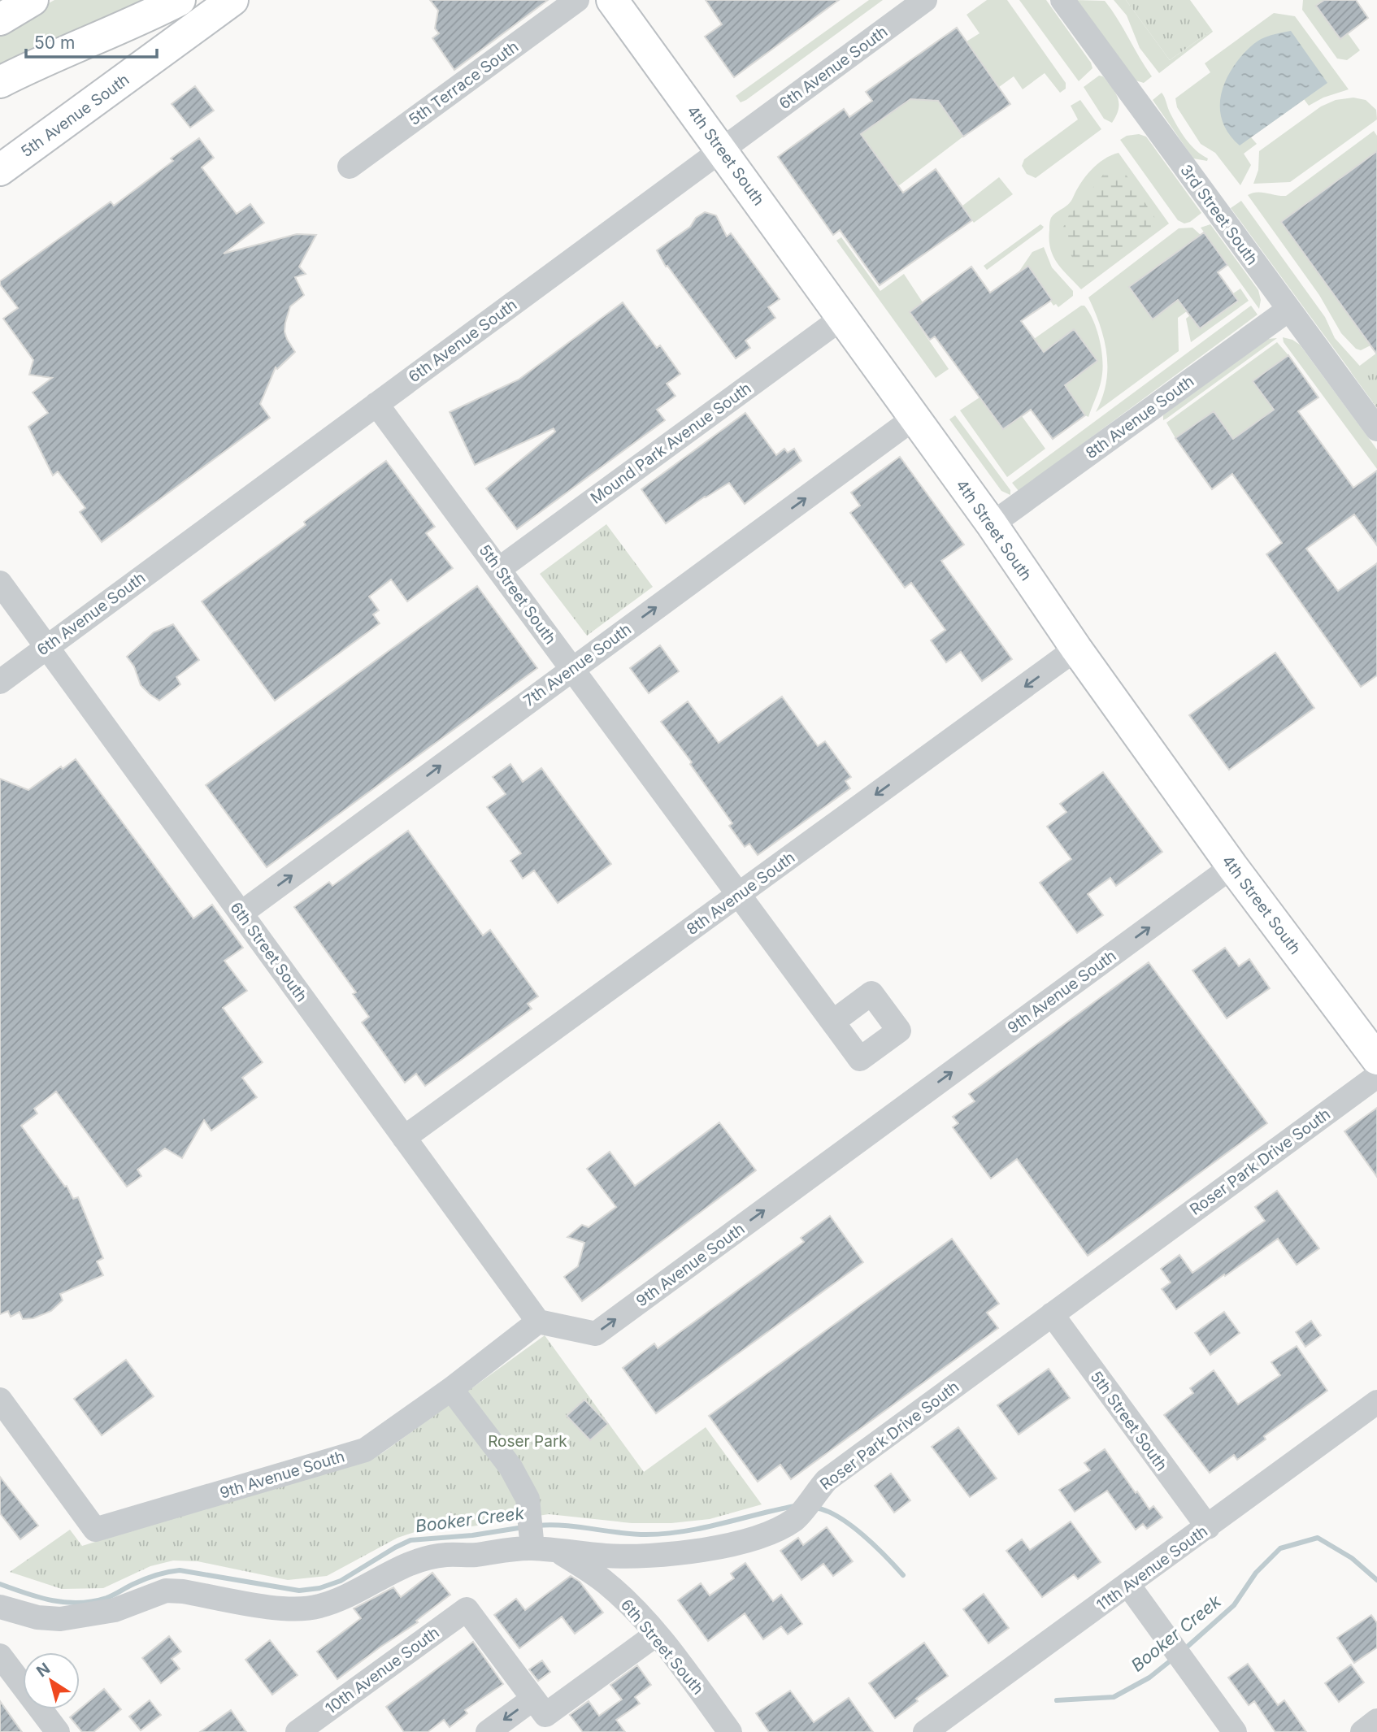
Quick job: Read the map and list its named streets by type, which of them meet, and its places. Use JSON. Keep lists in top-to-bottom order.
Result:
{
  "streets": {
    "main road": ["5th Avenue South", "4th Street South"],
    "street": [
      "6th Avenue South",
      "5th Terrace South",
      "3rd Street South",
      "8th Avenue South",
      "Mound Park Avenue South",
      "5th Street South",
      "7th Avenue South",
      "6th Street South",
      "9th Avenue South",
      "Roser Park Drive South",
      "11th Avenue South",
      "10th Avenue South"
    ]
  },
  "crossings": [
    ["6th Avenue South", "4th Street South"],
    ["6th Avenue South", "5th Street South"],
    ["6th Avenue South", "6th Street South"],
    ["4th Street South", "8th Avenue South"],
    ["4th Street South", "Mound Park Avenue South"],
    ["4th Street South", "7th Avenue South"],
    ["4th Street South", "9th Avenue South"],
    ["3rd Street South", "8th Avenue South"],
    ["8th Avenue South", "5th Street South"],
    ["8th Avenue South", "6th Street South"],
    ["Mound Park Avenue South", "5th Street South"],
    ["5th Street South", "7th Avenue South"],
    ["5th Street South", "Roser Park Drive South"],
    ["5th Street South", "11th Avenue South"],
    ["7th Avenue South", "6th Street South"],
    ["6th Street South", "9th Avenue South"],
    ["6th Street South", "Roser Park Drive South"]
  ],
  "one_way": ["7th Avenue South", "9th Avenue South"],
  "water": ["Booker Creek"],
  "parks": ["Roser Park"],
  "scale_bar": "50 m",
  "north": "top left"
}
